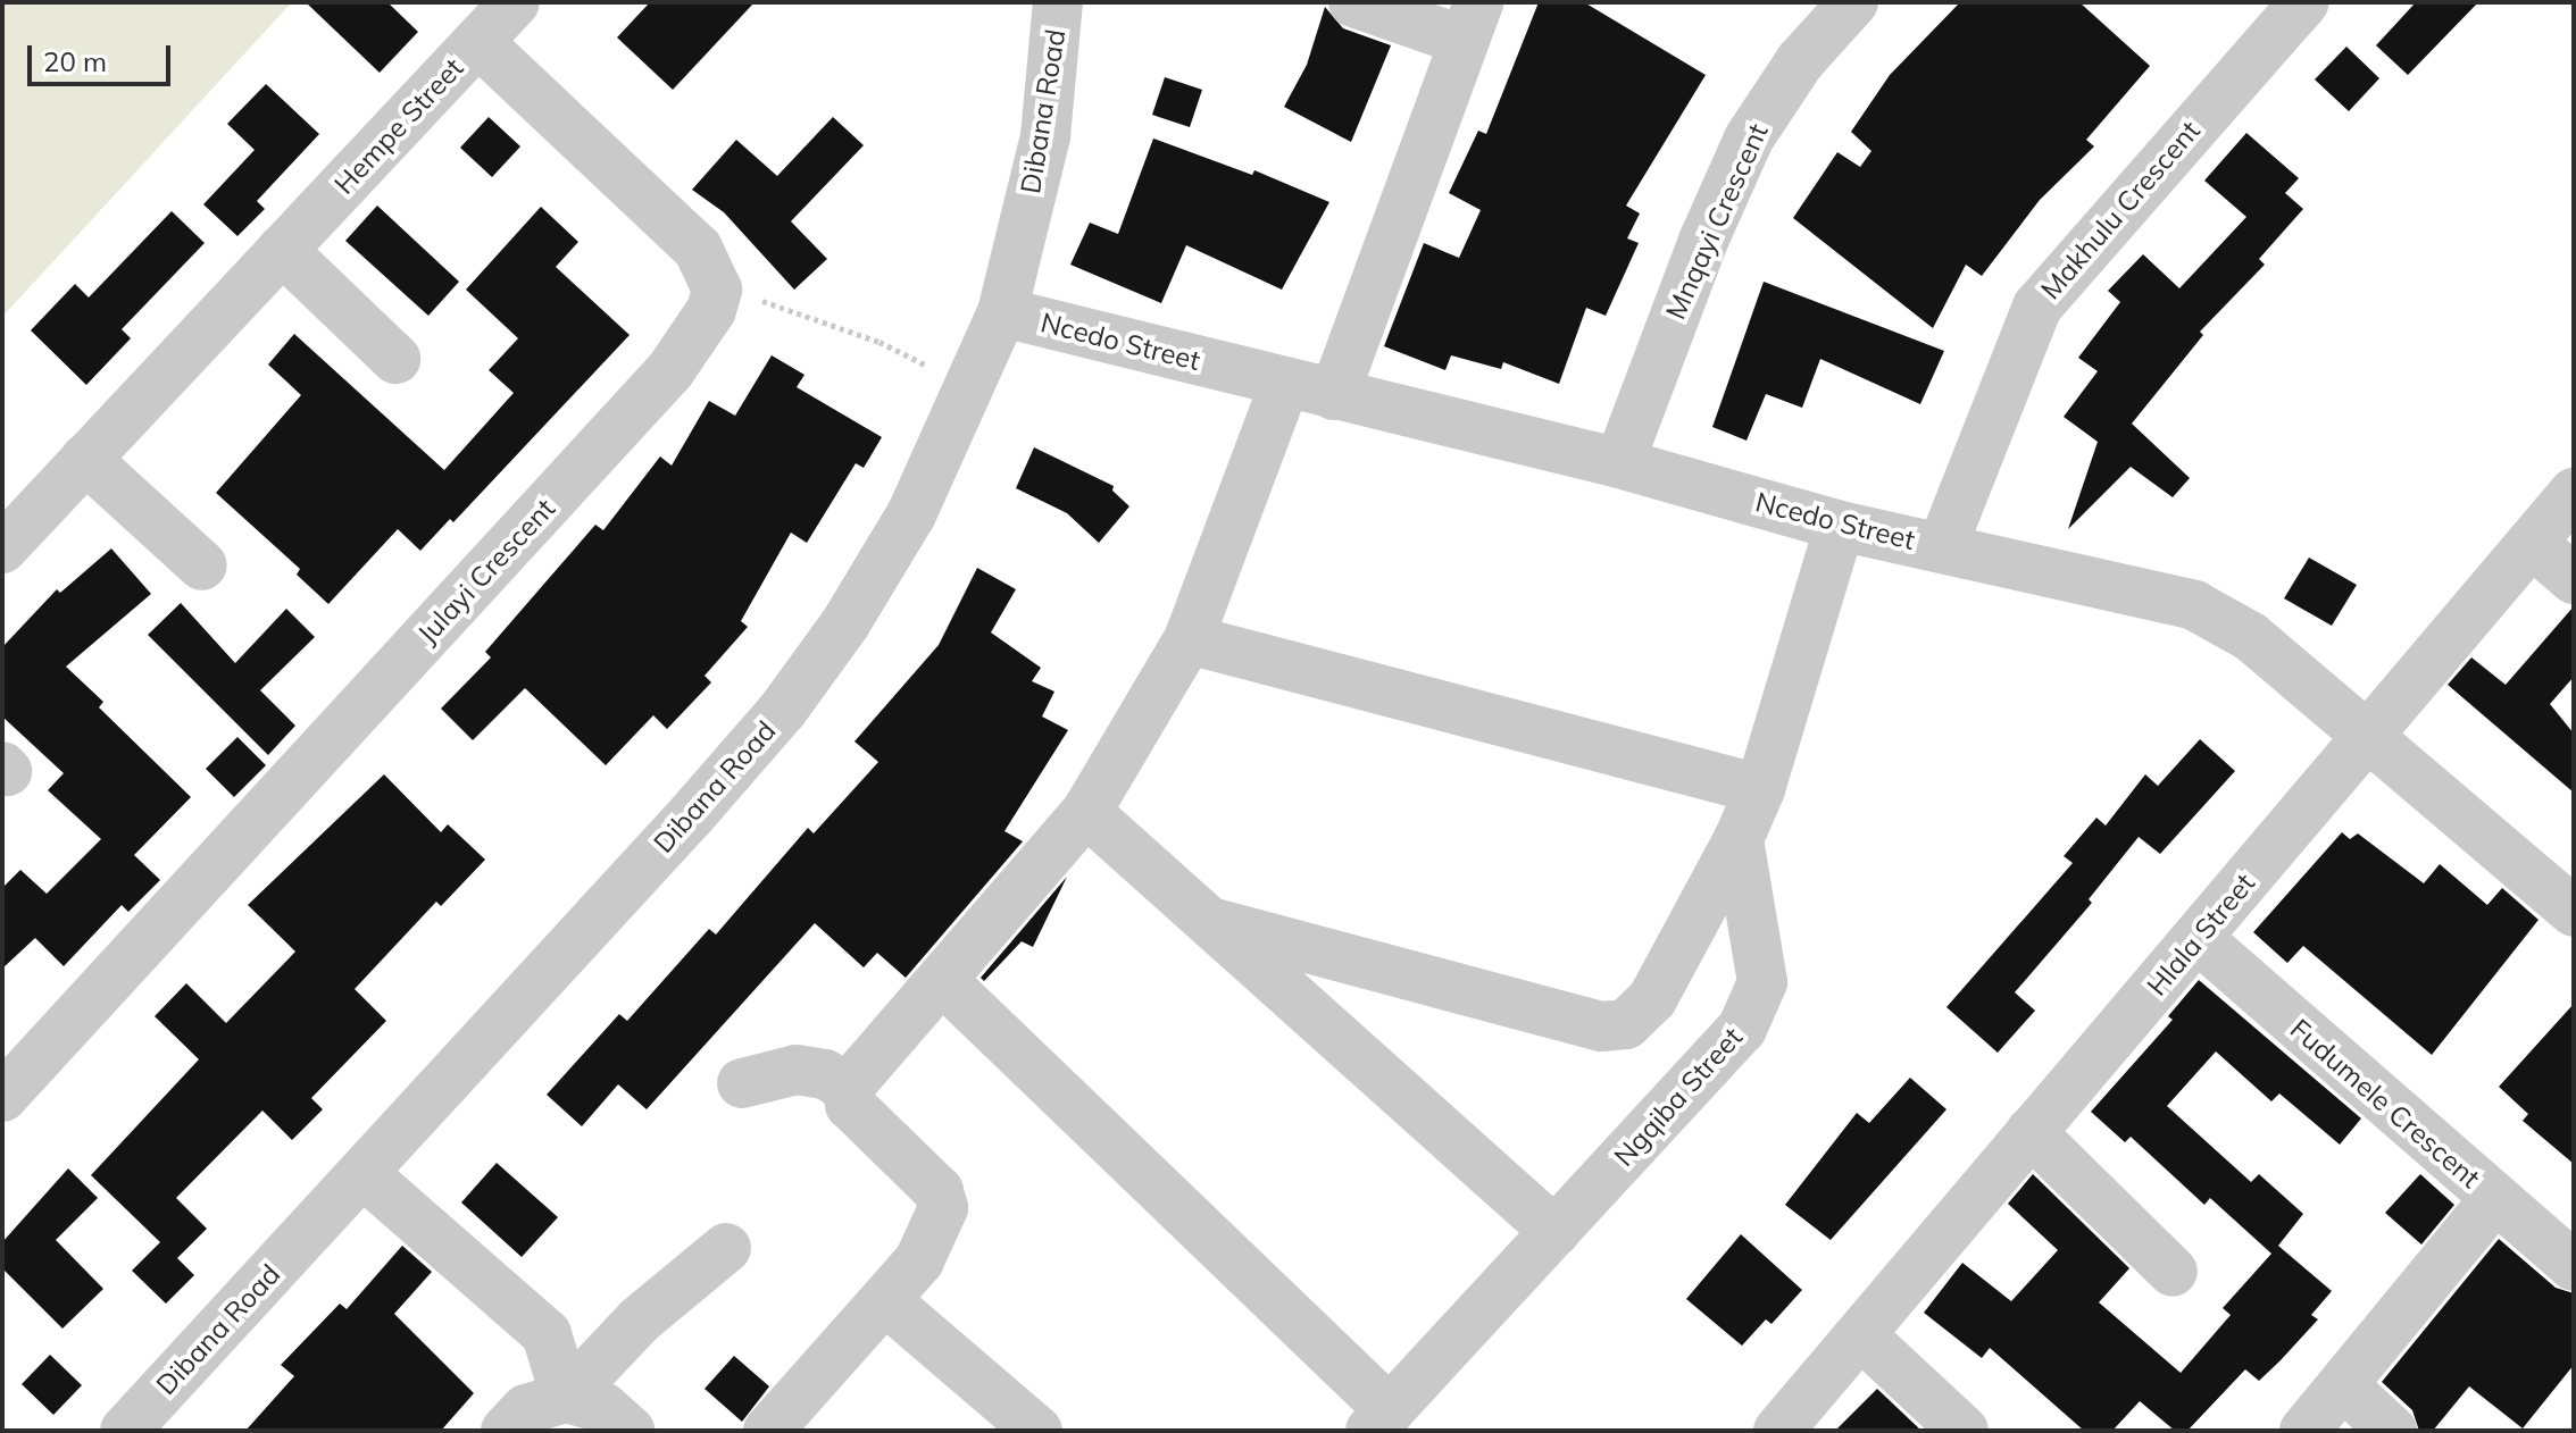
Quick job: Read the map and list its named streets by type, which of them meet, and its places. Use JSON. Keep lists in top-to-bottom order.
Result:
{
  "streets": {
    "street": [
      "Dibana Road",
      "Hempe Street",
      "Makhulu Crescent",
      "Mnqayi Crescent",
      "Ncedo Street",
      "Julayi Crescent",
      "Hlala Street",
      "Ngqiba Street",
      "Fudumele Crescent"
    ]
  },
  "crossings": [
    ["Dibana Road", "Ncedo Street"],
    ["Makhulu Crescent", "Ncedo Street"],
    ["Mnqayi Crescent", "Ncedo Street"],
    ["Ncedo Street", "Hlala Street"],
    ["Hlala Street", "Fudumele Crescent"]
  ],
  "scale_bar": "20 m"
}
